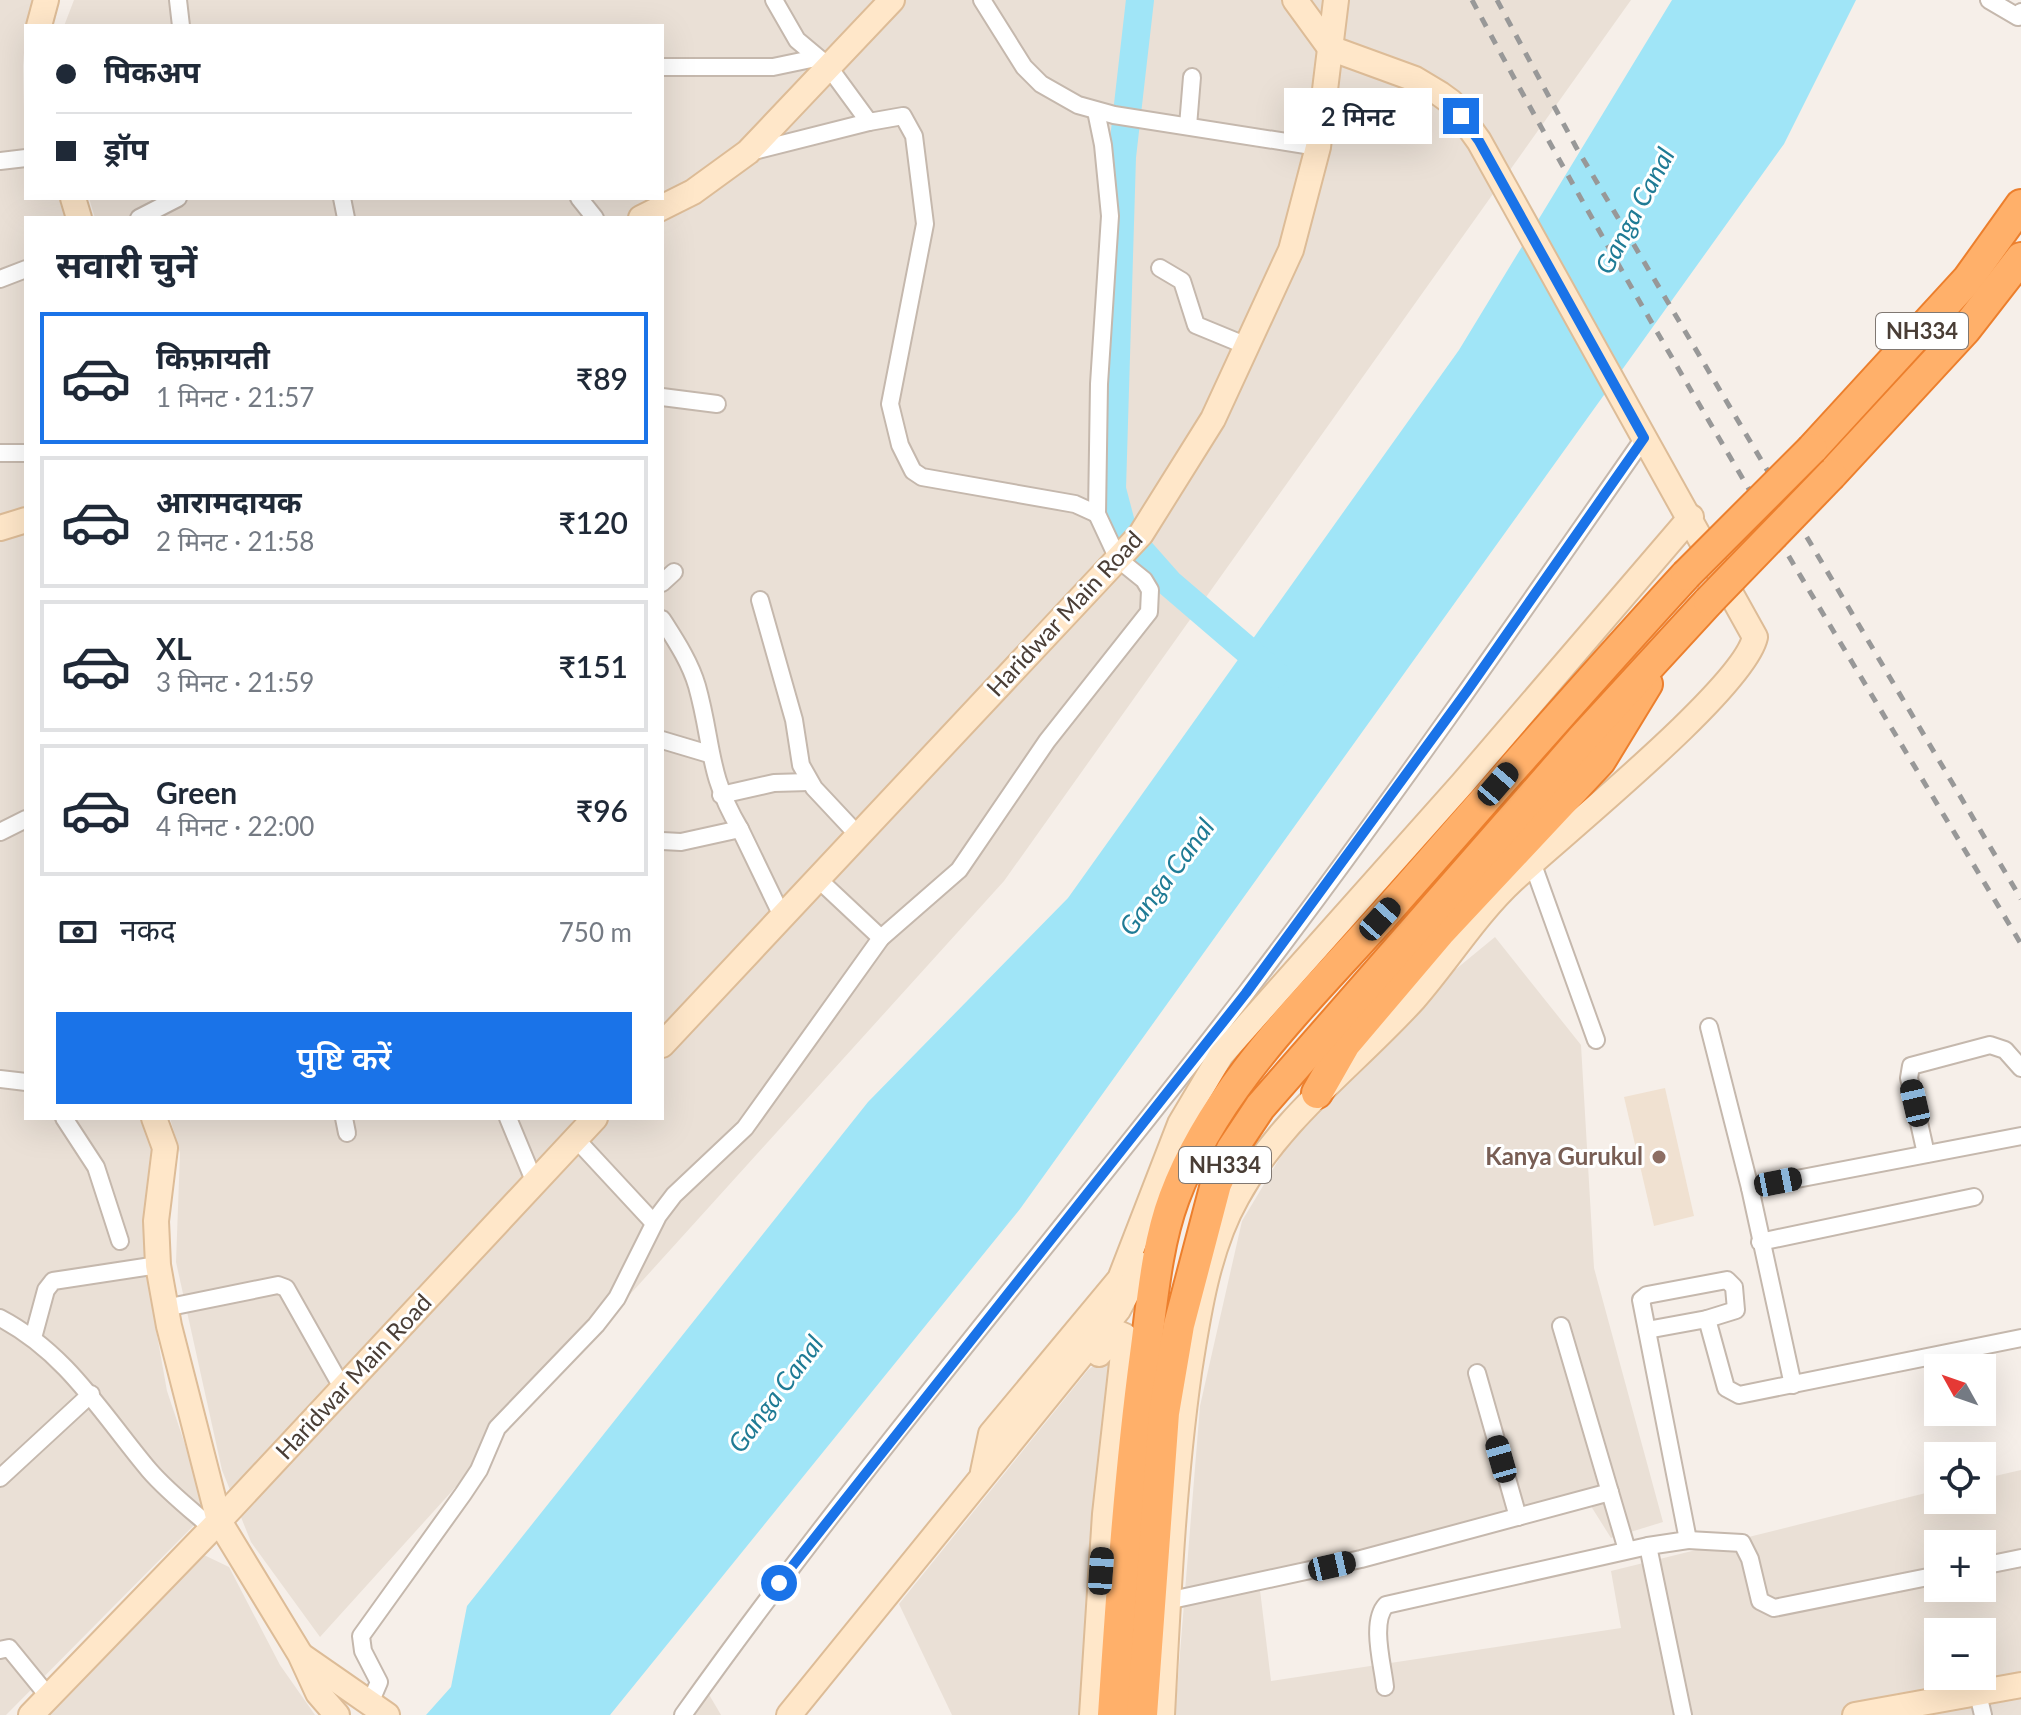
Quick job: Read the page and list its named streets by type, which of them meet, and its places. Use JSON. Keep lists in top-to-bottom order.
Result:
{
  "streets": {
    "highway": ["NH334"],
    "street": ["Haridwar Main Road"]
  },
  "water": ["Ganga Canal"],
  "places": ["Kanya Gurukul"],
  "north": "top left",
  "page": {
    "banner": ["पिकअप", "ड्रॉप"],
    "bubble": "2 मिनट",
    "heading": "सवारी चुनें",
    "list": [
      {
        "name": "किफ़ायती",
        "note": "1 मिनट · 21:57",
        "value": "₹89"
      },
      {
        "name": "आरामदायक",
        "note": "2 मिनट · 21:58",
        "value": "₹120"
      },
      {
        "name": "XL",
        "note": "3 मिनट · 21:59",
        "value": "₹151"
      },
      {
        "name": "Green",
        "note": "4 मिनट · 22:00",
        "value": "₹96"
      }
    ],
    "pay": ["नकद", "750 m"],
    "buttons": "पुष्टि करें",
    "map_buttons": ["+", "−"]
  }
}
